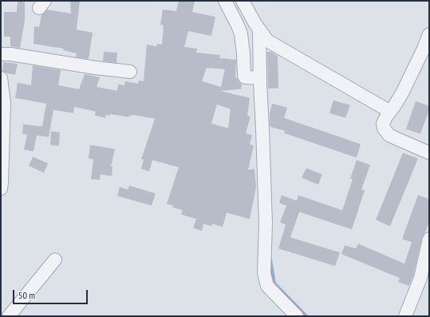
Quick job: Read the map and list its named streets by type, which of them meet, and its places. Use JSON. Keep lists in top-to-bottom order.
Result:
{
  "scale_bar": "50 m"
}
